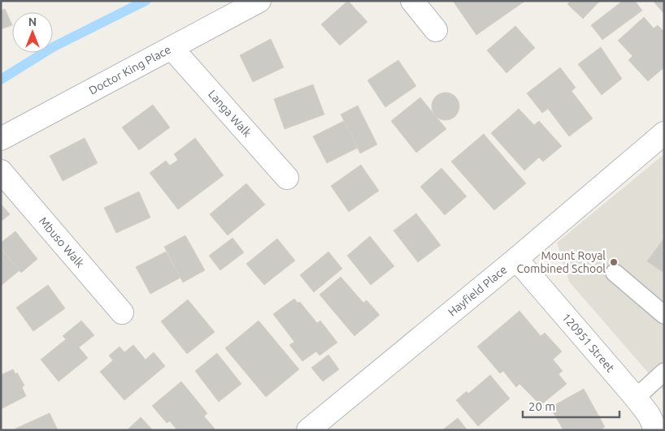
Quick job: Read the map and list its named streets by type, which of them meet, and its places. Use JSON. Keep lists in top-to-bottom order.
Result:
{
  "streets": {
    "street": [
      "Doctor King Place",
      "Langa Walk",
      "Mbuso Walk",
      "Hayfield Place",
      "120951 Street"
    ]
  },
  "crossings": [
    ["Doctor King Place", "Langa Walk"],
    ["Hayfield Place", "120951 Street"]
  ],
  "places": ["Mount Royal Combined School"],
  "scale_bar": "20 m",
  "north": "top"
}
